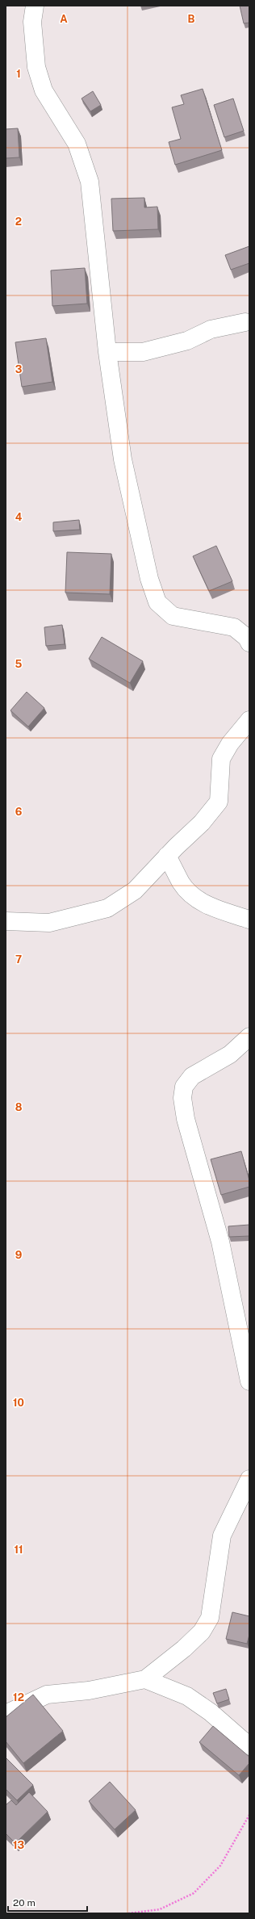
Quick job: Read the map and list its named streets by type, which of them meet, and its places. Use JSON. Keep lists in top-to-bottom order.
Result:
{
  "scale_bar": "20 m",
  "grid": {
    "columns": ["A", "B"],
    "rows": [
      "1",
      "2",
      "3",
      "4",
      "5",
      "6",
      "7",
      "8",
      "9",
      "10",
      "11",
      "12",
      "13"
    ]
  }
}
